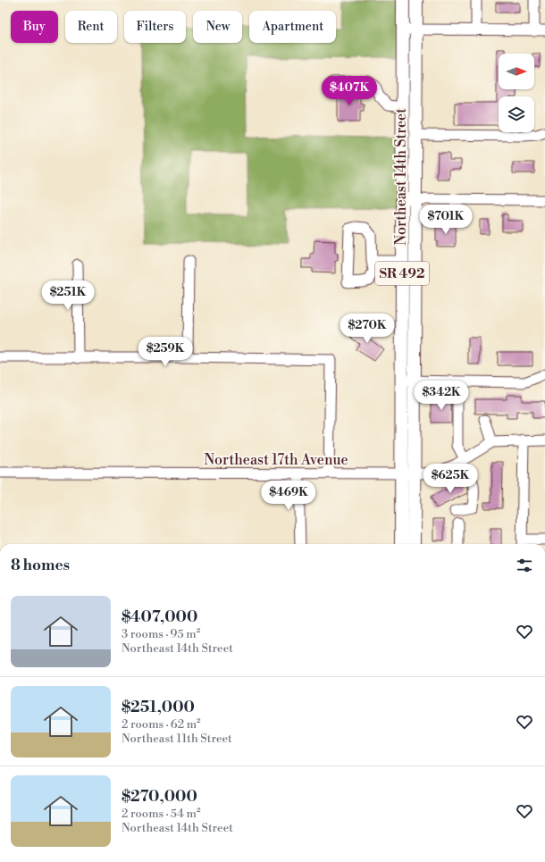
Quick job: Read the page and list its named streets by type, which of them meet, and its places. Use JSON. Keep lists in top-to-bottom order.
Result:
{
  "streets": {
    "main road": ["Northeast 14th Street", "SR 492"],
    "street": ["Northeast 17th Avenue"]
  },
  "crossings": [
    ["Northeast 14th Street", "Northeast 17th Avenue"]
  ],
  "north": "right",
  "page": {
    "chip": [
      "Buy",
      "Rent",
      "Filters",
      "New",
      "Apartment"
    ],
    "price": [
      "$407K",
      "$701K",
      "$251K",
      "$270K",
      "$259K",
      "$342K",
      "$625K",
      "$469K"
    ],
    "heading": "8 homes",
    "list": [
      {
        "name": "$407,000",
        "note": "3 rooms · 95 m² · Northeast 14th Street"
      },
      {
        "name": "$251,000",
        "note": "2 rooms · 62 m² · Northeast 11th Street"
      },
      {
        "name": "$270,000",
        "note": "2 rooms · 54 m² · Northeast 14th Street"
      }
    ]
  }
}
